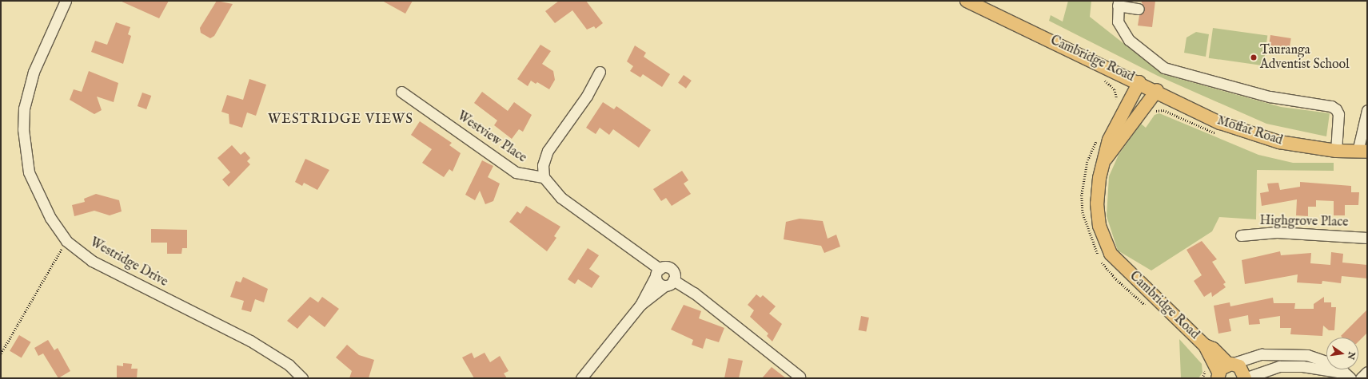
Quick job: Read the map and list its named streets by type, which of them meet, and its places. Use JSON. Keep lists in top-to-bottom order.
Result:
{
  "streets": {
    "main road": ["Cambridge Road", "Moffat Road"],
    "street": ["Westview Place", "Highgrove Place", "Westridge Drive"]
  },
  "crossings": [
    ["Cambridge Road", "Moffat Road"]
  ],
  "districts": ["WESTRIDGE VIEWS"],
  "places": ["Tauranga Adventist School"],
  "north": "right"
}
